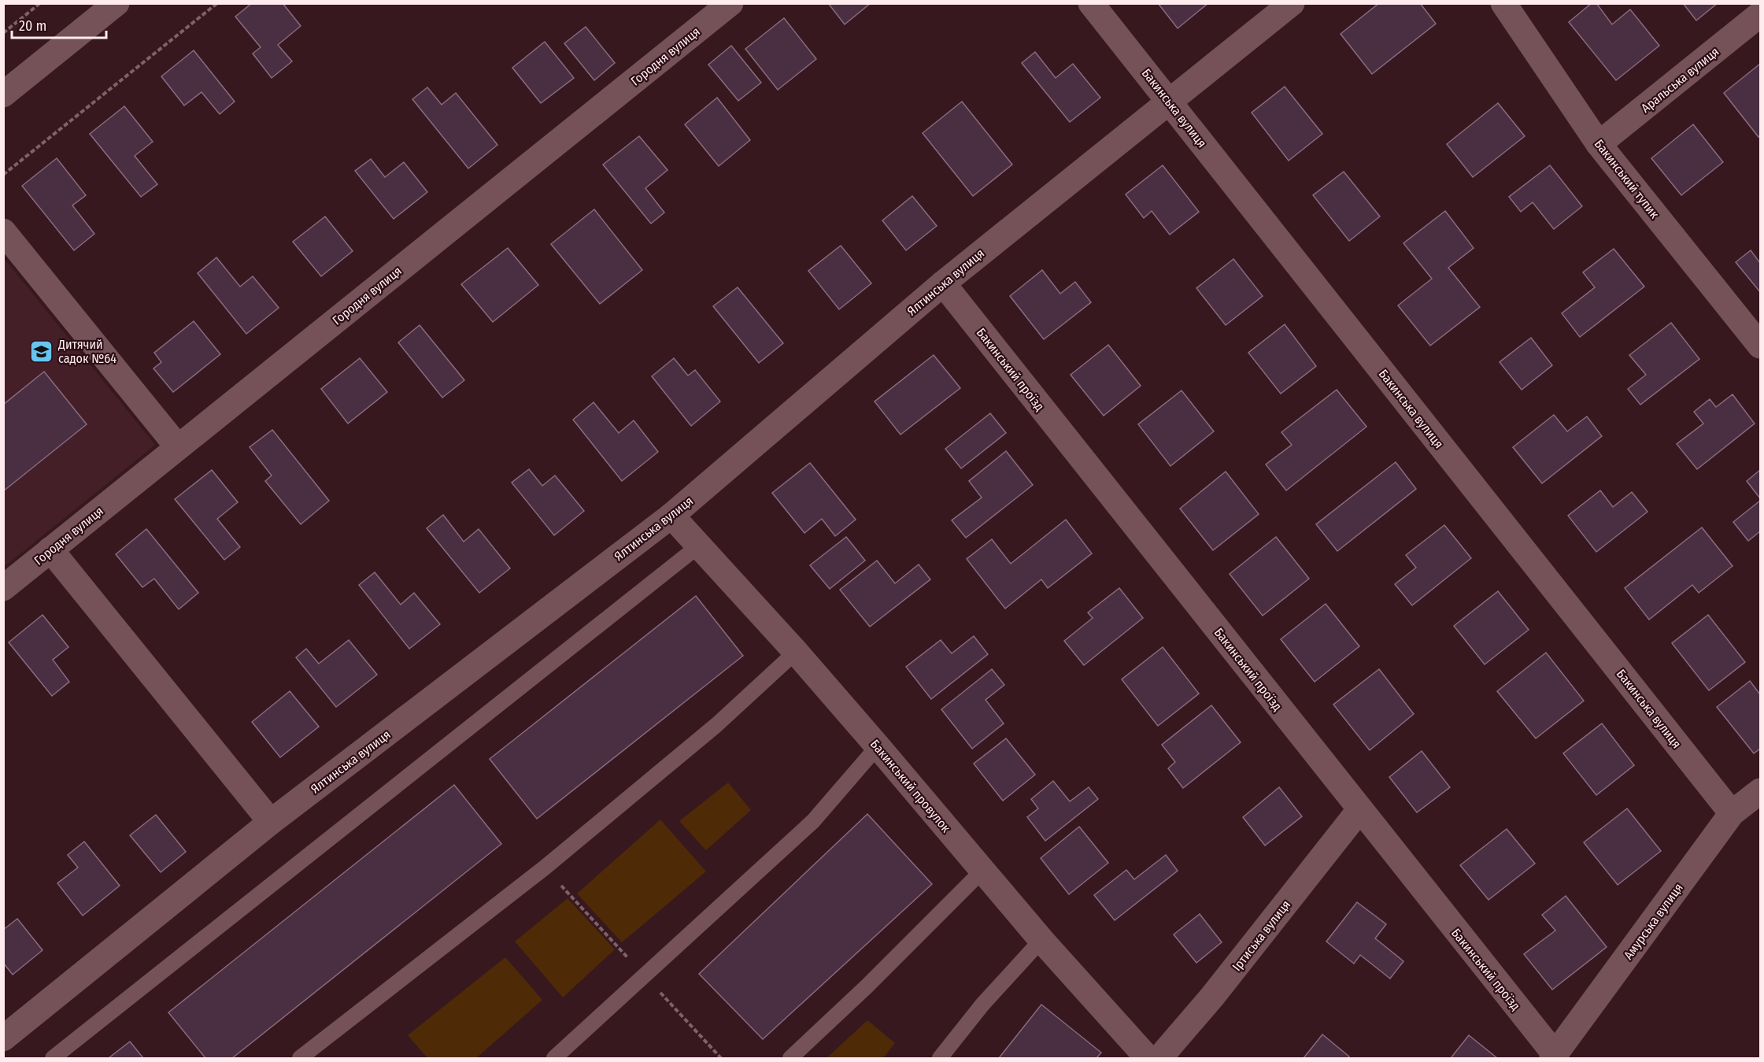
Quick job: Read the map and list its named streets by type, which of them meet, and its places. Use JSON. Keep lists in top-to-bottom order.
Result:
{
  "streets": {
    "street": [
      "Городня вулиця",
      "Аральська вулиця",
      "Бакинська вулиця",
      "Бакинський тупик",
      "Ялтинська вулиця",
      "Бакинський проїзд",
      "Бакинський провулок",
      "Амурська вулиця",
      "Іртиська вулиця"
    ]
  },
  "crossings": [
    ["Аральська вулиця", "Бакинський тупик"],
    ["Бакинська вулиця", "Ялтинська вулиця"],
    ["Бакинська вулиця", "Амурська вулиця"],
    ["Ялтинська вулиця", "Бакинський проїзд"],
    ["Ялтинська вулиця", "Бакинський провулок"],
    ["Бакинський проїзд", "Амурська вулиця"],
    ["Бакинський проїзд", "Іртиська вулиця"]
  ],
  "places": {
    "school or university": ["Дитячий садок №64"]
  },
  "scale_bar": "20 m"
}
